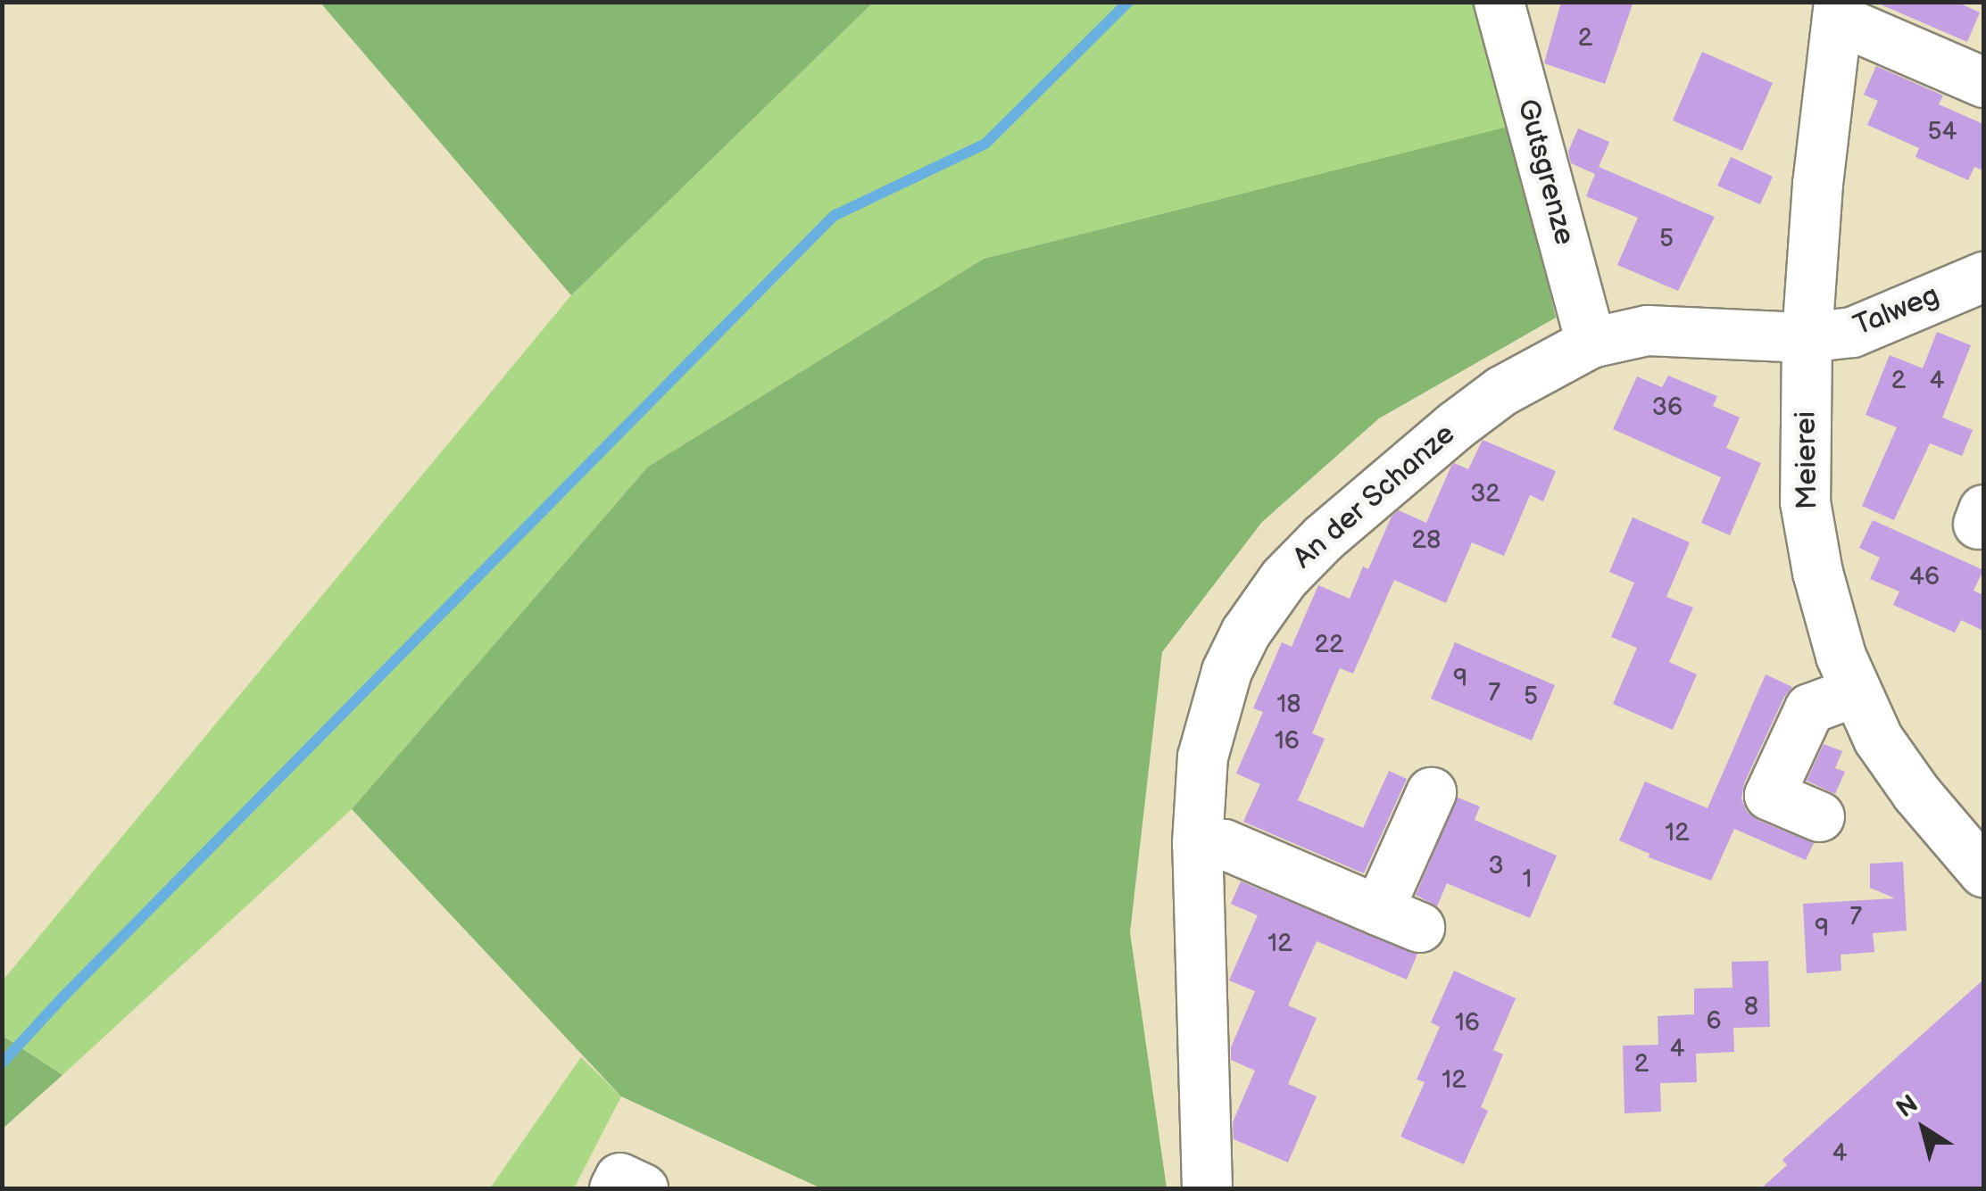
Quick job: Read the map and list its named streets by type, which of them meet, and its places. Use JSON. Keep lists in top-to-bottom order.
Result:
{
  "streets": {
    "street": [
      "Gutsgrenze",
      "Talweg",
      "Meierei",
      "An der Schanze"
    ]
  },
  "crossings": [
    ["Gutsgrenze", "An der Schanze"],
    ["Talweg", "Meierei"],
    ["Talweg", "An der Schanze"],
    ["Meierei", "An der Schanze"]
  ],
  "house_numbers": [
    "2",
    "54",
    "5",
    "2",
    "4",
    "36",
    "32",
    "28",
    "46",
    "22",
    "9",
    "7",
    "5",
    "18",
    "16",
    "12",
    "3",
    "1",
    "7",
    "9",
    "12",
    "8",
    "6",
    "16",
    "4",
    "2",
    "12",
    "4"
  ],
  "north": "top left"
}
